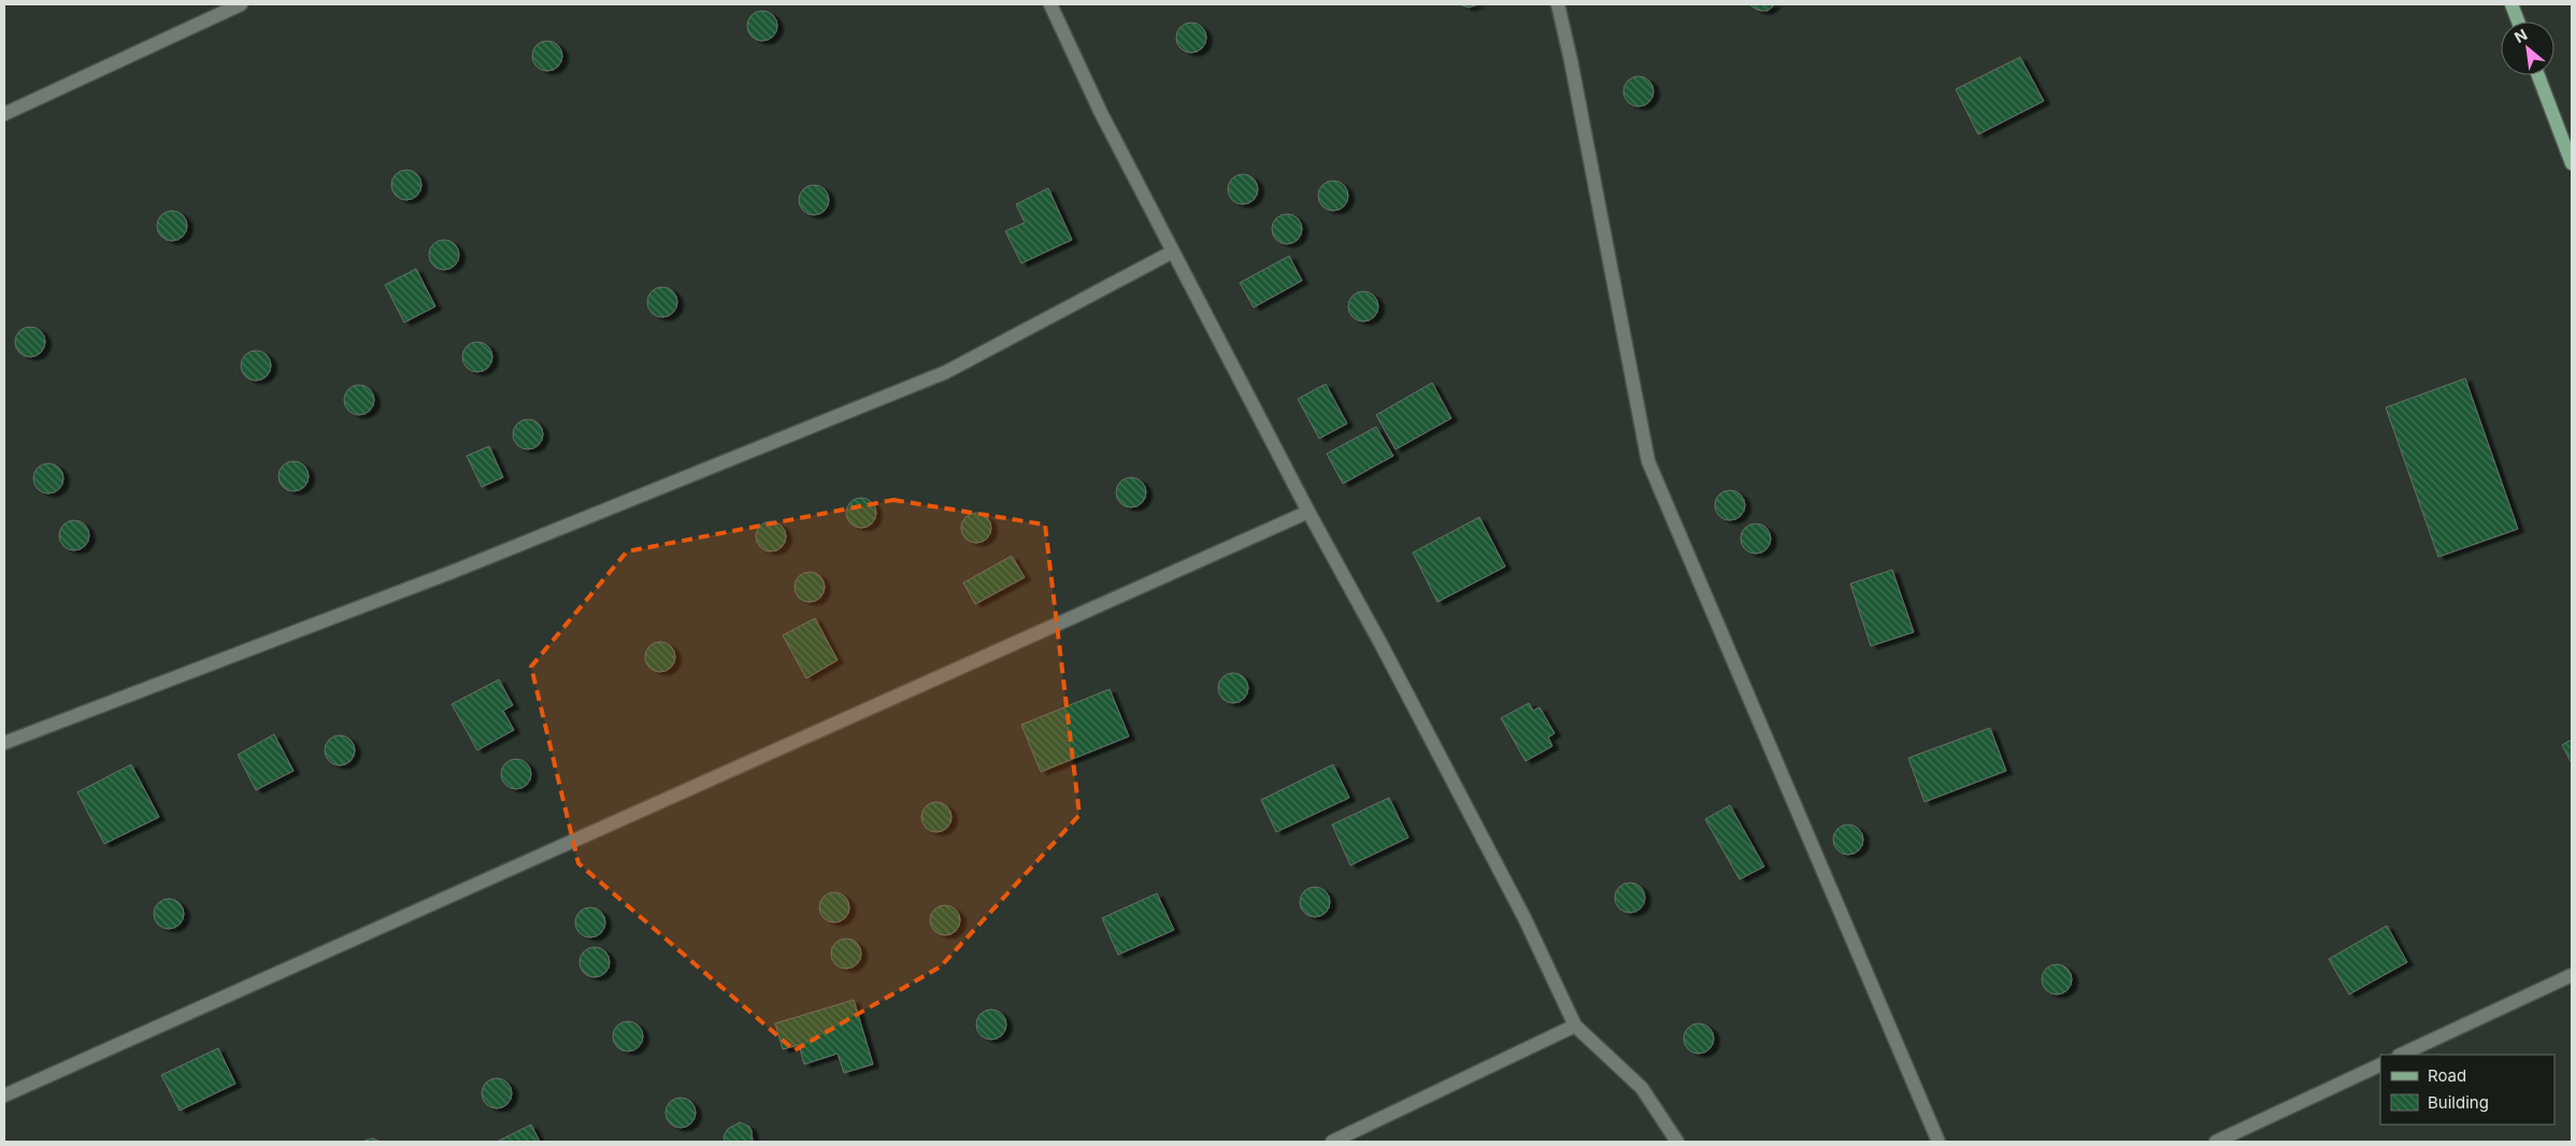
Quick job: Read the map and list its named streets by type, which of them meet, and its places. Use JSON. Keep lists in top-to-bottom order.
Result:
{
  "legend": ["Road", "Building"],
  "north": "top left"
}
